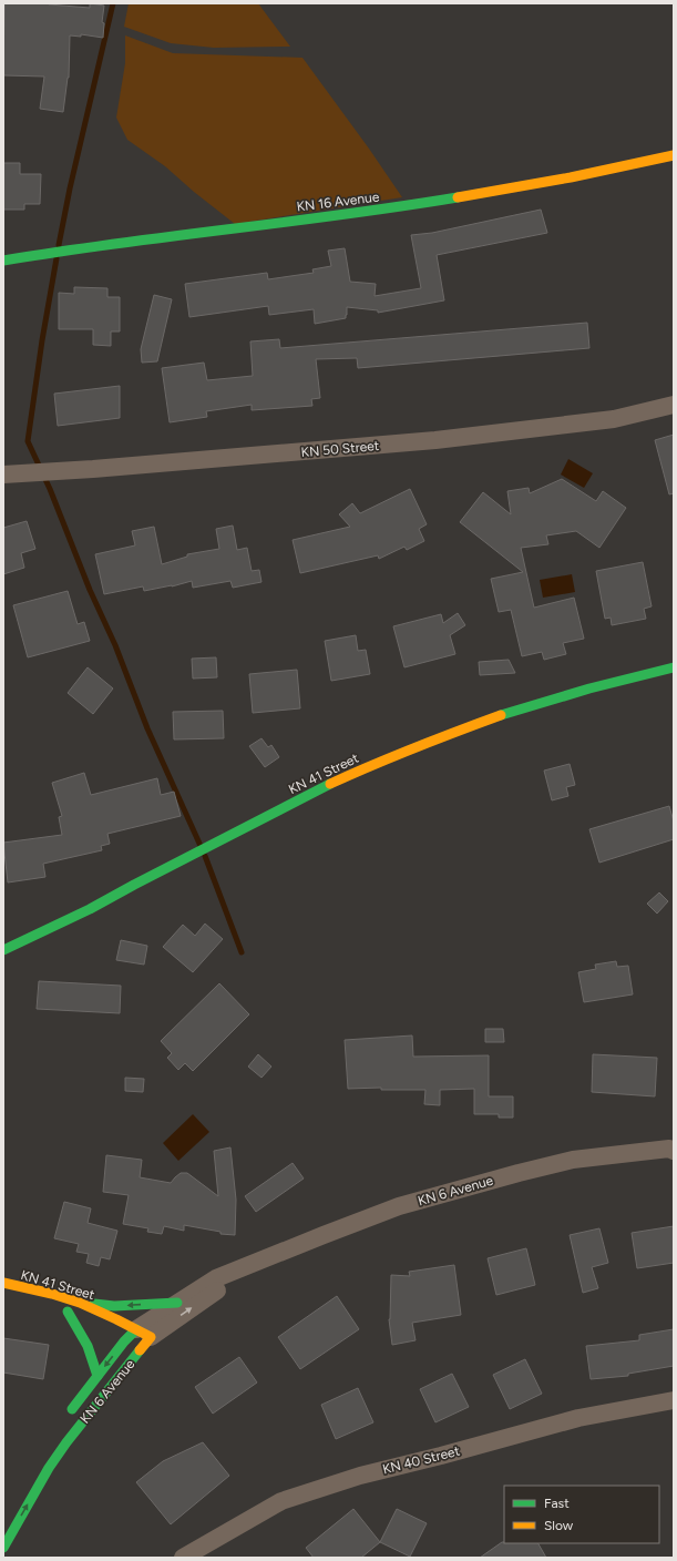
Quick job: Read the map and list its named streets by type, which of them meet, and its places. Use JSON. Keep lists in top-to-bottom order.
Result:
{
  "streets": {
    "main road": ["KN 16 Avenue", "KN 41 Street", "KN 6 Avenue"],
    "street": ["KN 50 Street", "KN 40 Street"]
  },
  "crossings": [
    ["KN 41 Street", "KN 6 Avenue"]
  ],
  "legend": ["Fast", "Slow"]
}
